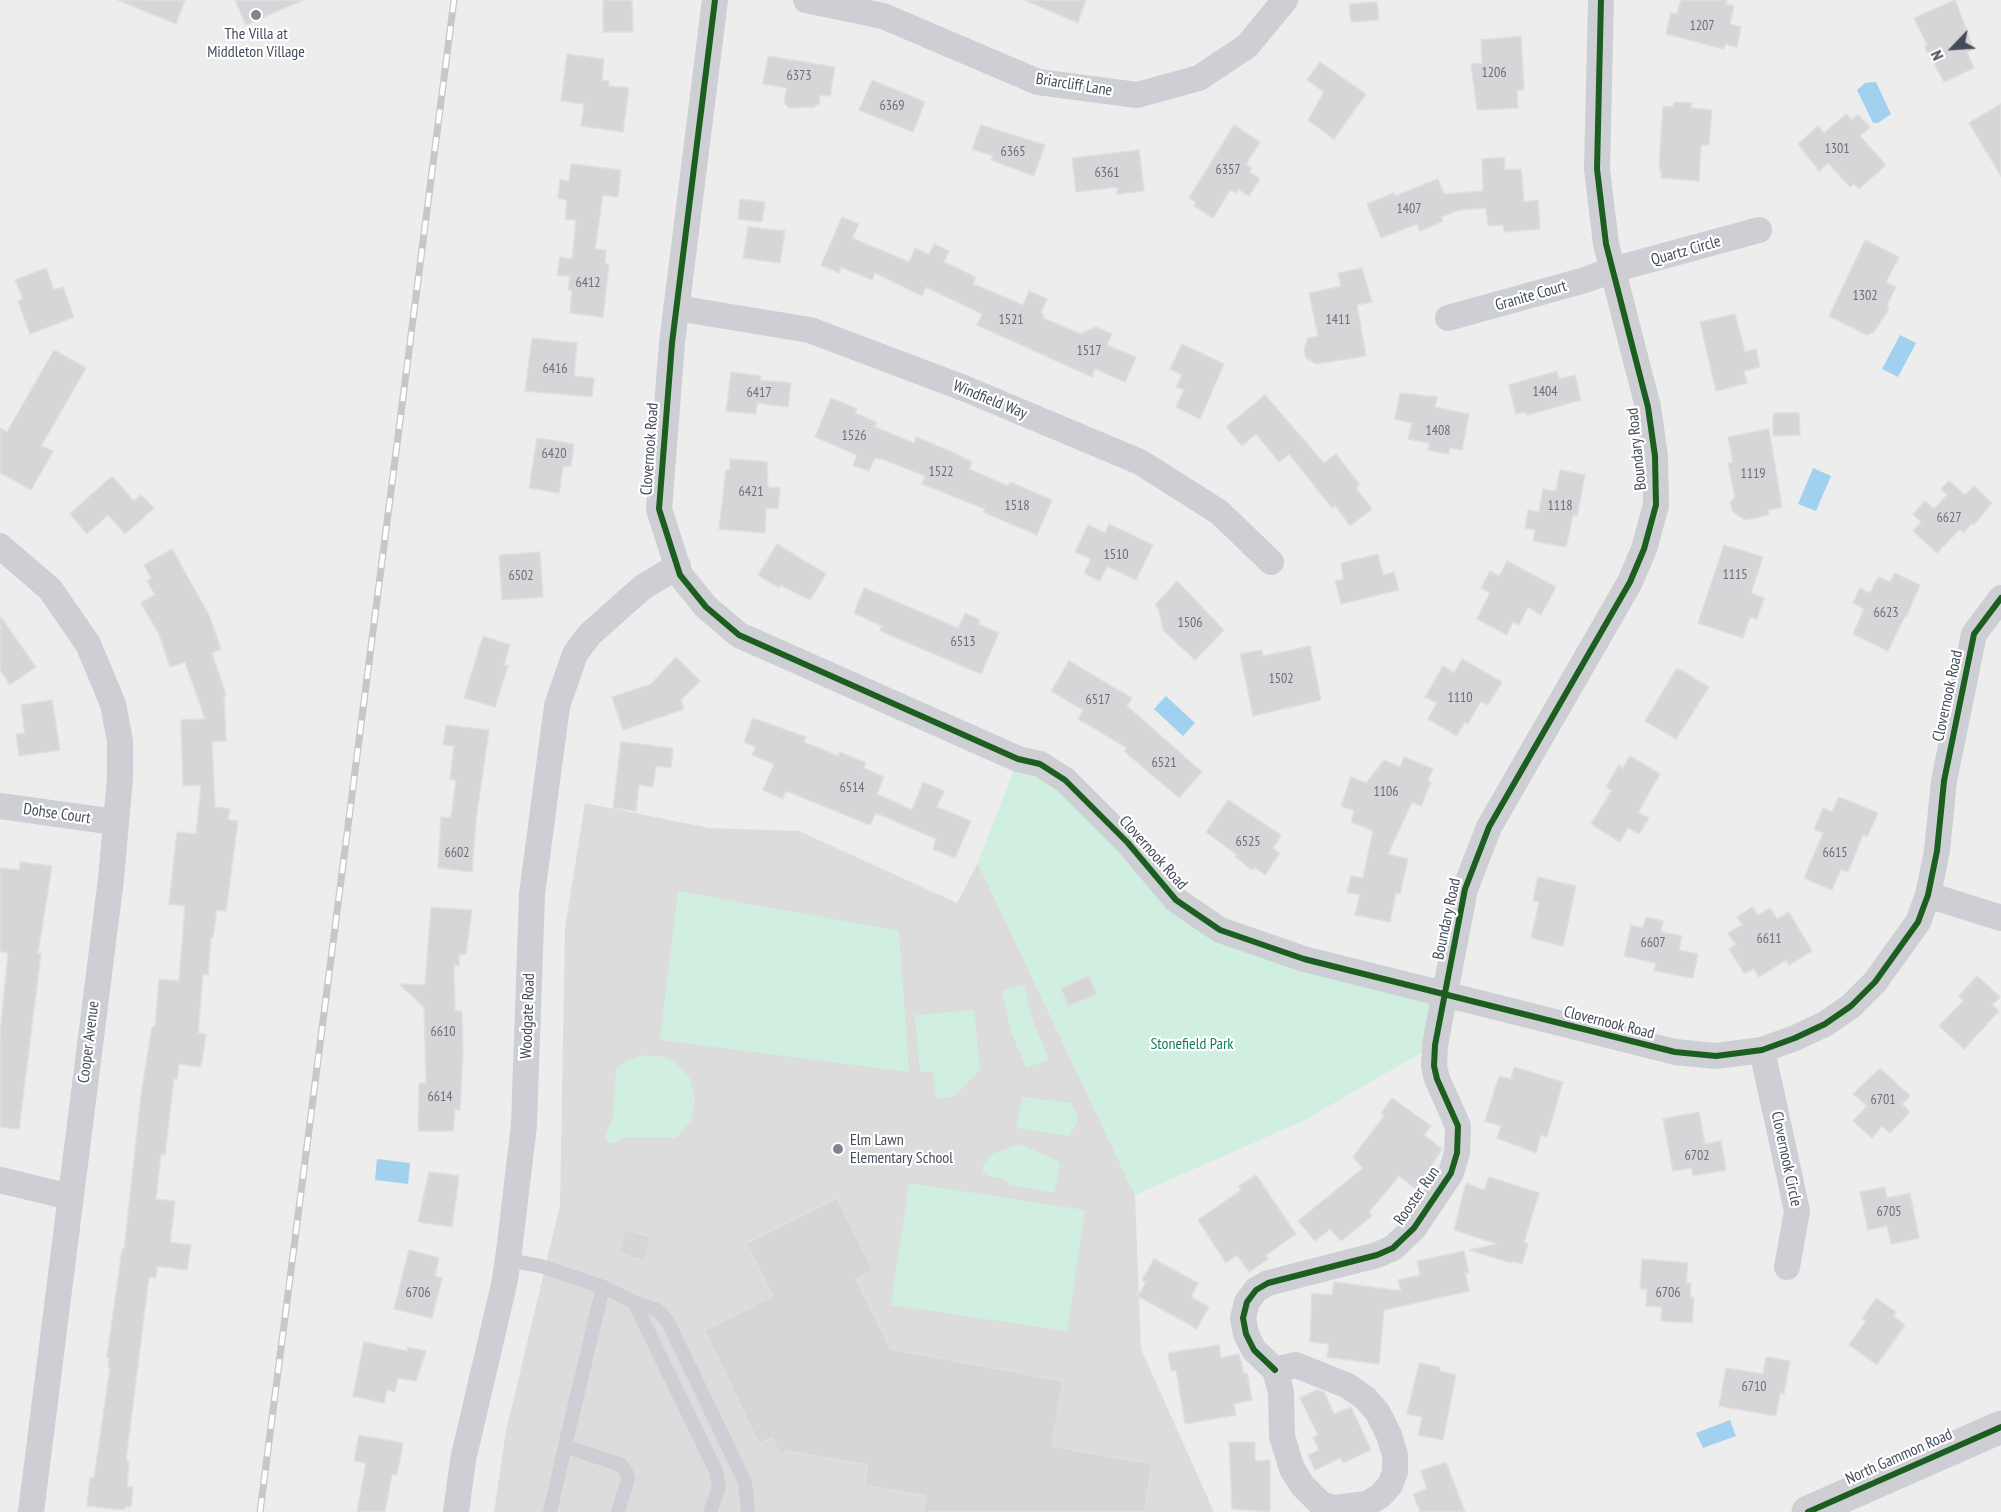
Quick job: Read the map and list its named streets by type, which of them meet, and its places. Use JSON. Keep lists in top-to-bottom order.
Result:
{
  "streets": {
    "main road": ["North Gammon Road"],
    "street": [
      "Briarcliff Lane",
      "Quartz Circle",
      "Granite Court",
      "Windfield Way",
      "Clovernook Road",
      "Boundary Road",
      "Dohse Court",
      "Woodgate Road",
      "Cooper Avenue",
      "Clovernook Circle",
      "Rooster Run"
    ]
  },
  "crossings": [
    ["Quartz Circle", "Granite Court"],
    ["Quartz Circle", "Boundary Road"],
    ["Granite Court", "Boundary Road"],
    ["Windfield Way", "Clovernook Road"],
    ["Clovernook Road", "Boundary Road"],
    ["Clovernook Road", "Woodgate Road"],
    ["Clovernook Road", "Clovernook Circle"],
    ["Clovernook Road", "Rooster Run"],
    ["Boundary Road", "Rooster Run"],
    ["Dohse Court", "Cooper Avenue"]
  ],
  "parks": ["Stonefield Park"],
  "places": ["The Villa at Middleton Village", "Elm Lawn Elementary School"],
  "house_numbers": [
    "1207",
    "1206",
    "6373",
    "6369",
    "1301",
    "6365",
    "6357",
    "6361",
    "1407",
    "6412",
    "1302",
    "1521",
    "1411",
    "1517",
    "6416",
    "1404",
    "6417",
    "1408",
    "1526",
    "6420",
    "1522",
    "1119",
    "6421",
    "1518",
    "1118",
    "6627",
    "1510",
    "1115",
    "6502",
    "6623",
    "1506",
    "6513",
    "1502",
    "1110",
    "6517",
    "6521",
    "6514",
    "1106",
    "6525",
    "6602",
    "6615",
    "6611",
    "6607",
    "6610",
    "6614",
    "6701",
    "6702",
    "6705",
    "6706",
    "6706",
    "6710"
  ],
  "north": "bottom left"
}
